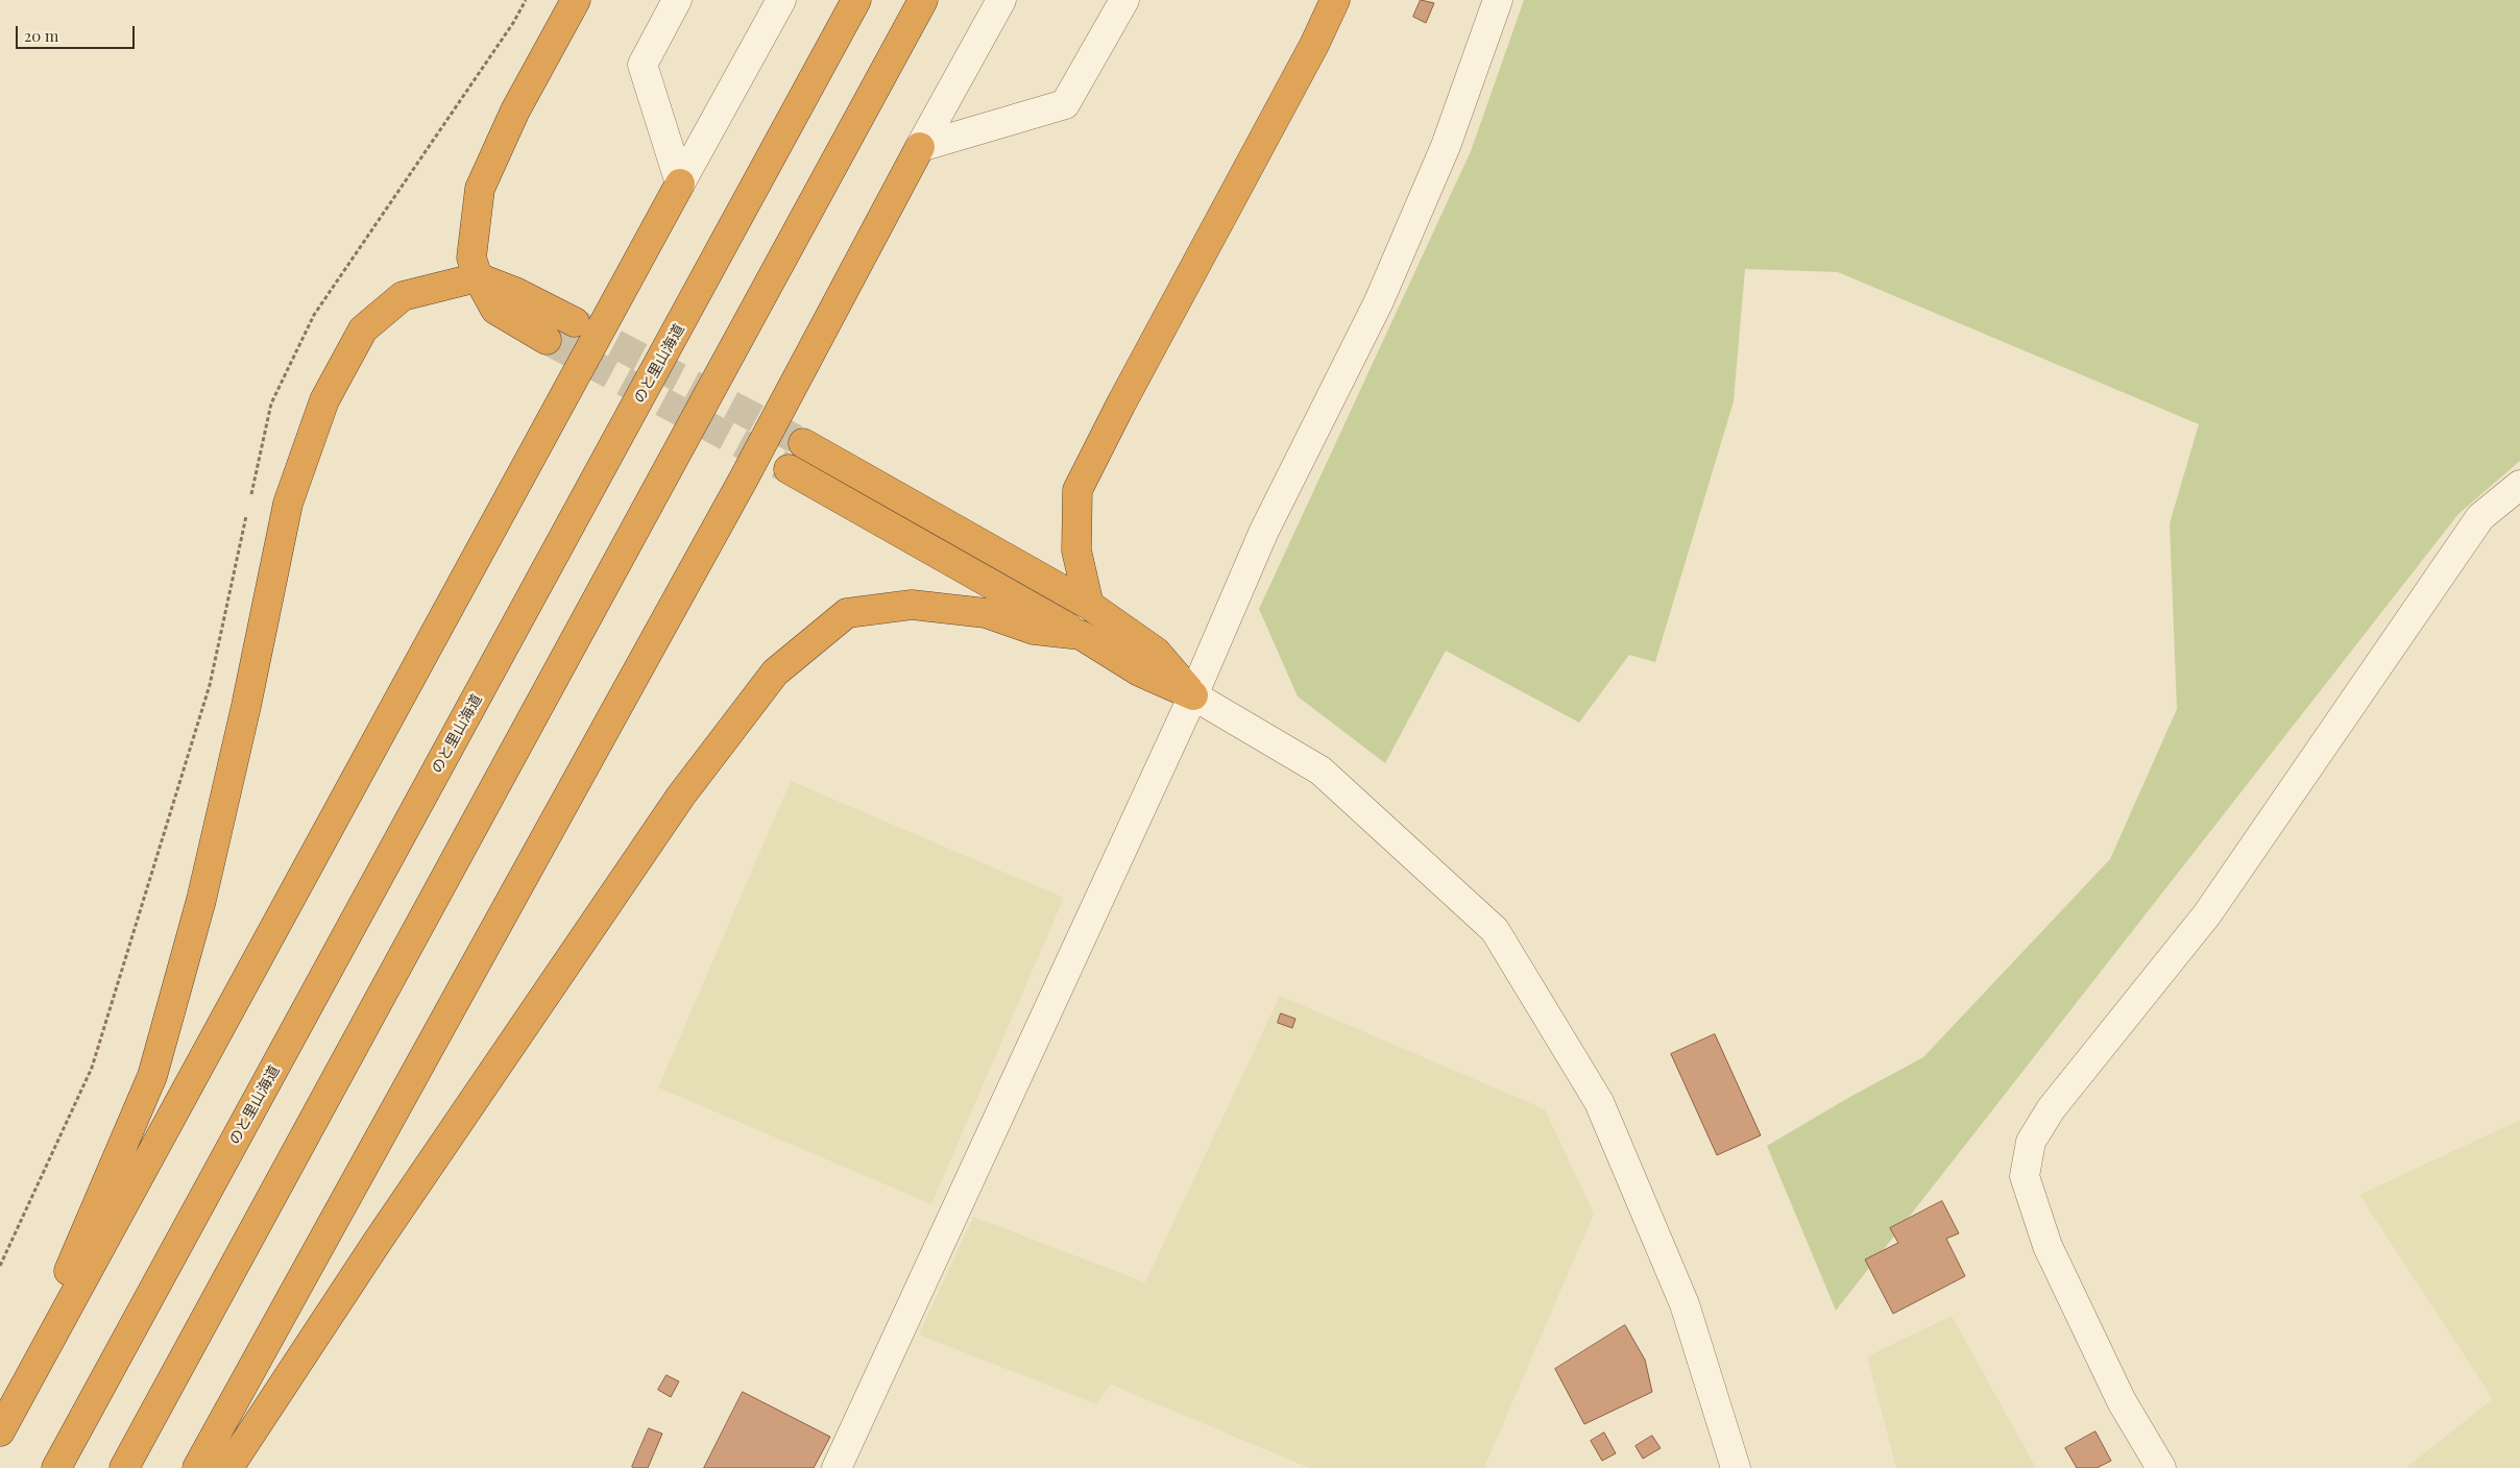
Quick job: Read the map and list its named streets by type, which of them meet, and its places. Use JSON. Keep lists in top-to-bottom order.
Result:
{
  "streets": {
    "highway": ["のと里山海道"]
  },
  "scale_bar": "20 m"
}
